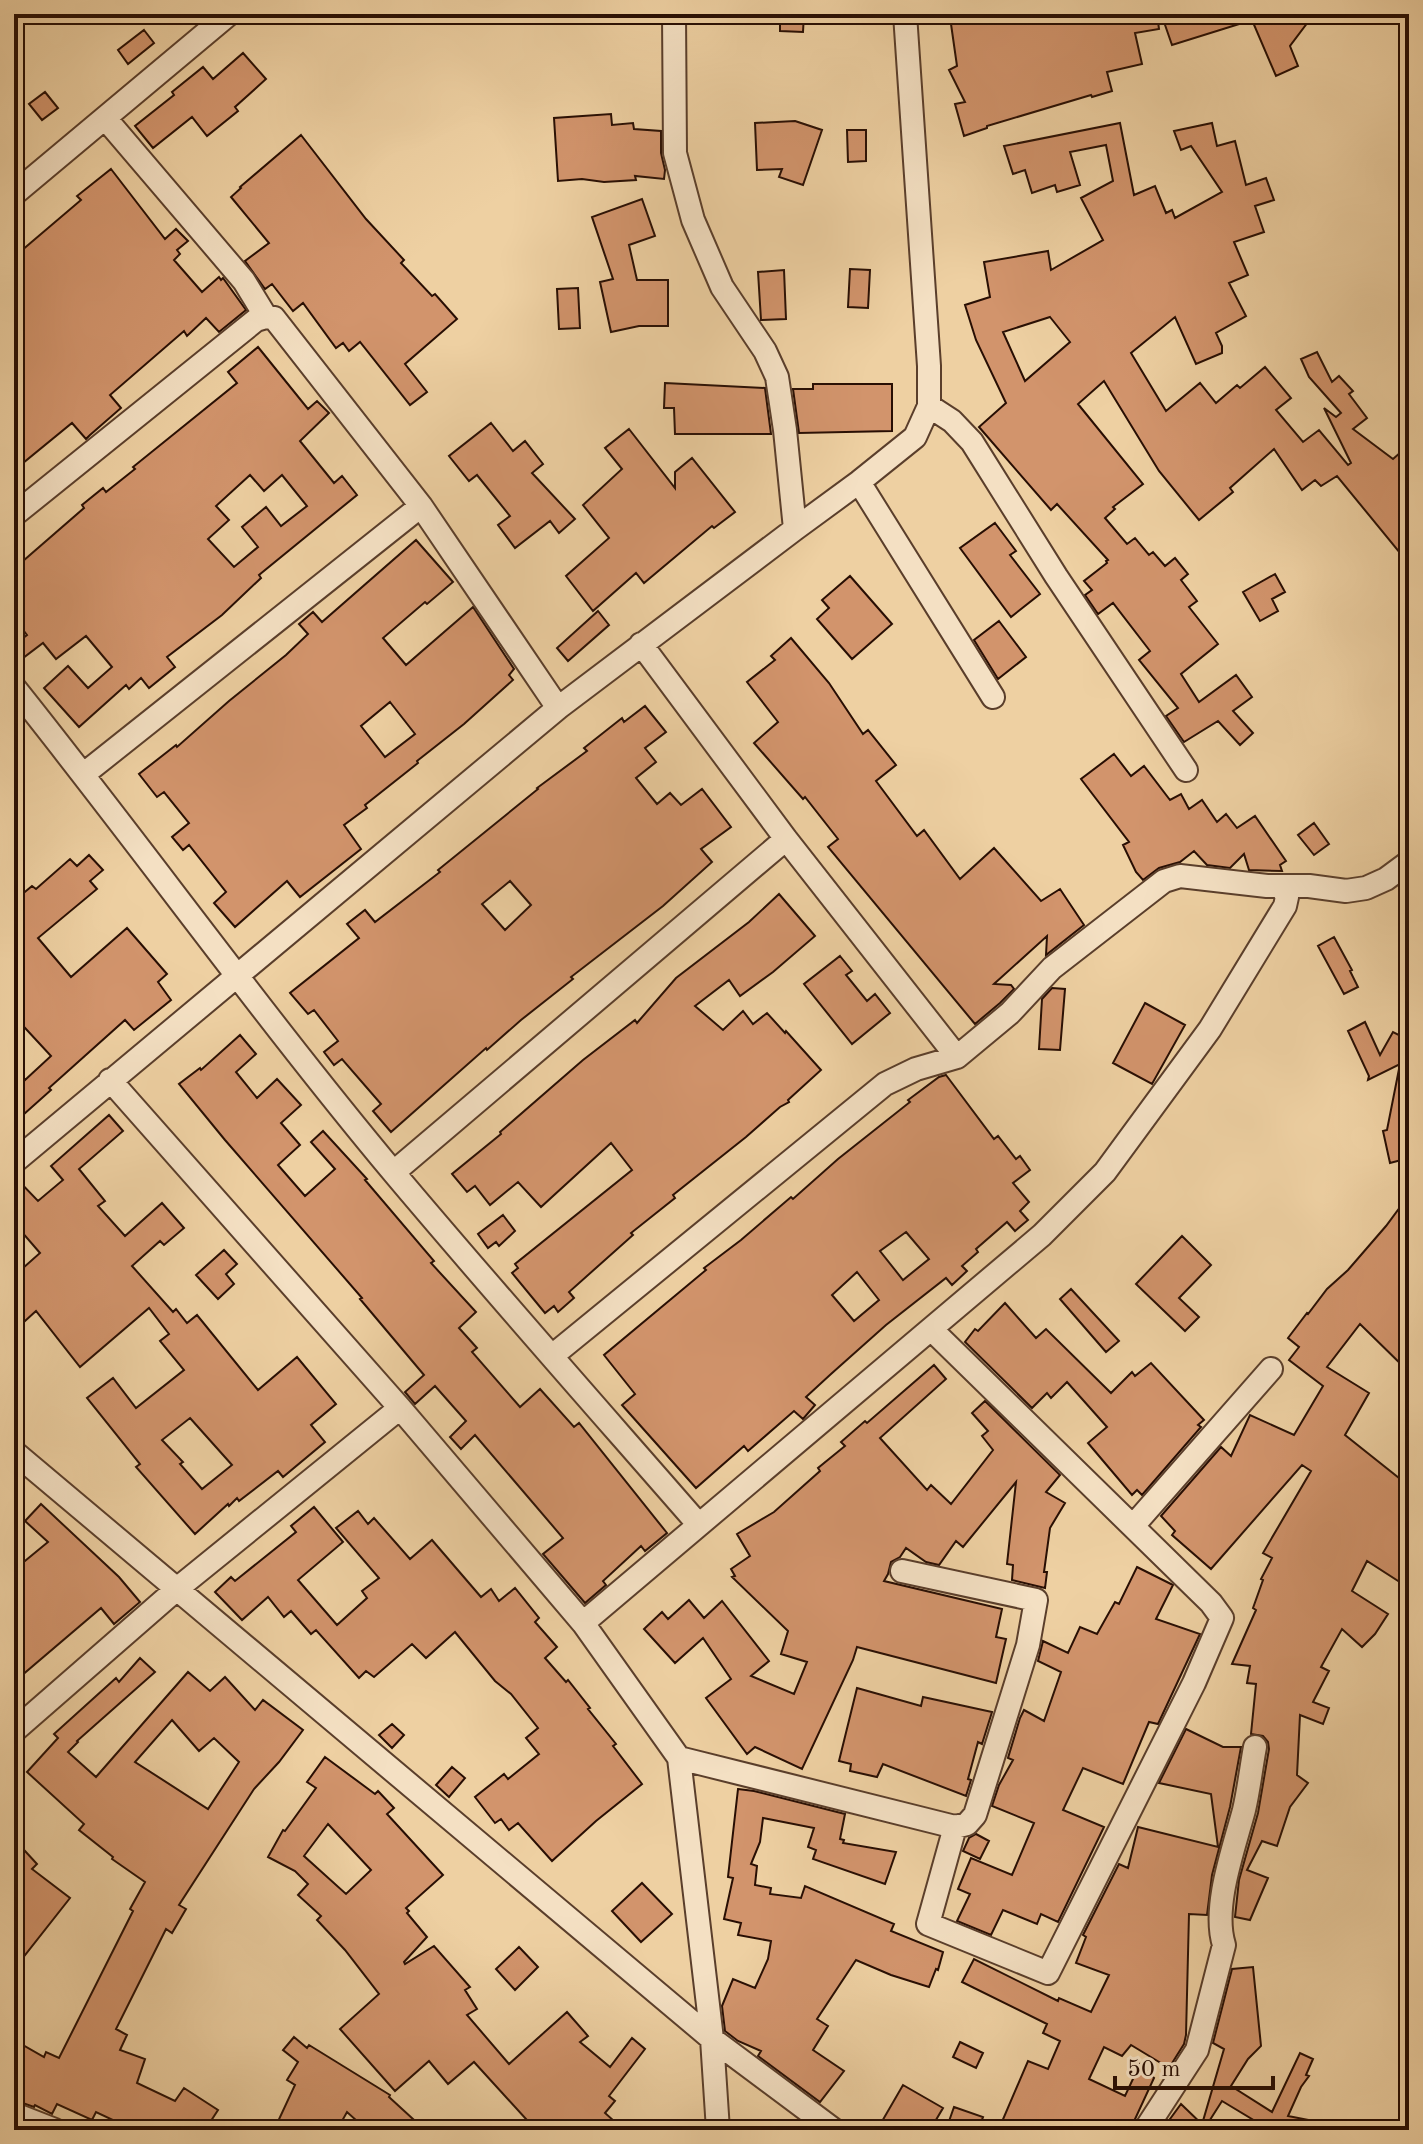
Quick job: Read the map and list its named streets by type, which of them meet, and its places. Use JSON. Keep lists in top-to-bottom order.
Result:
{
  "scale_bar": "50 m"
}
